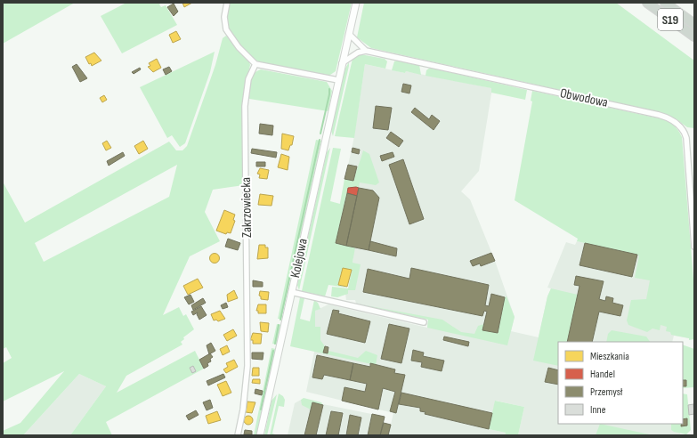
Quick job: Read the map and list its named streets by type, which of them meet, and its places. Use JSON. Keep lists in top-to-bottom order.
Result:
{
  "streets": {
    "highway": ["S19"],
    "street": ["Obwodowa", "Zakrzowiecka", "Kolejowa"]
  },
  "legend": [
    "Mieszkania",
    "Handel",
    "Przemysł",
    "Inne"
  ]
}
